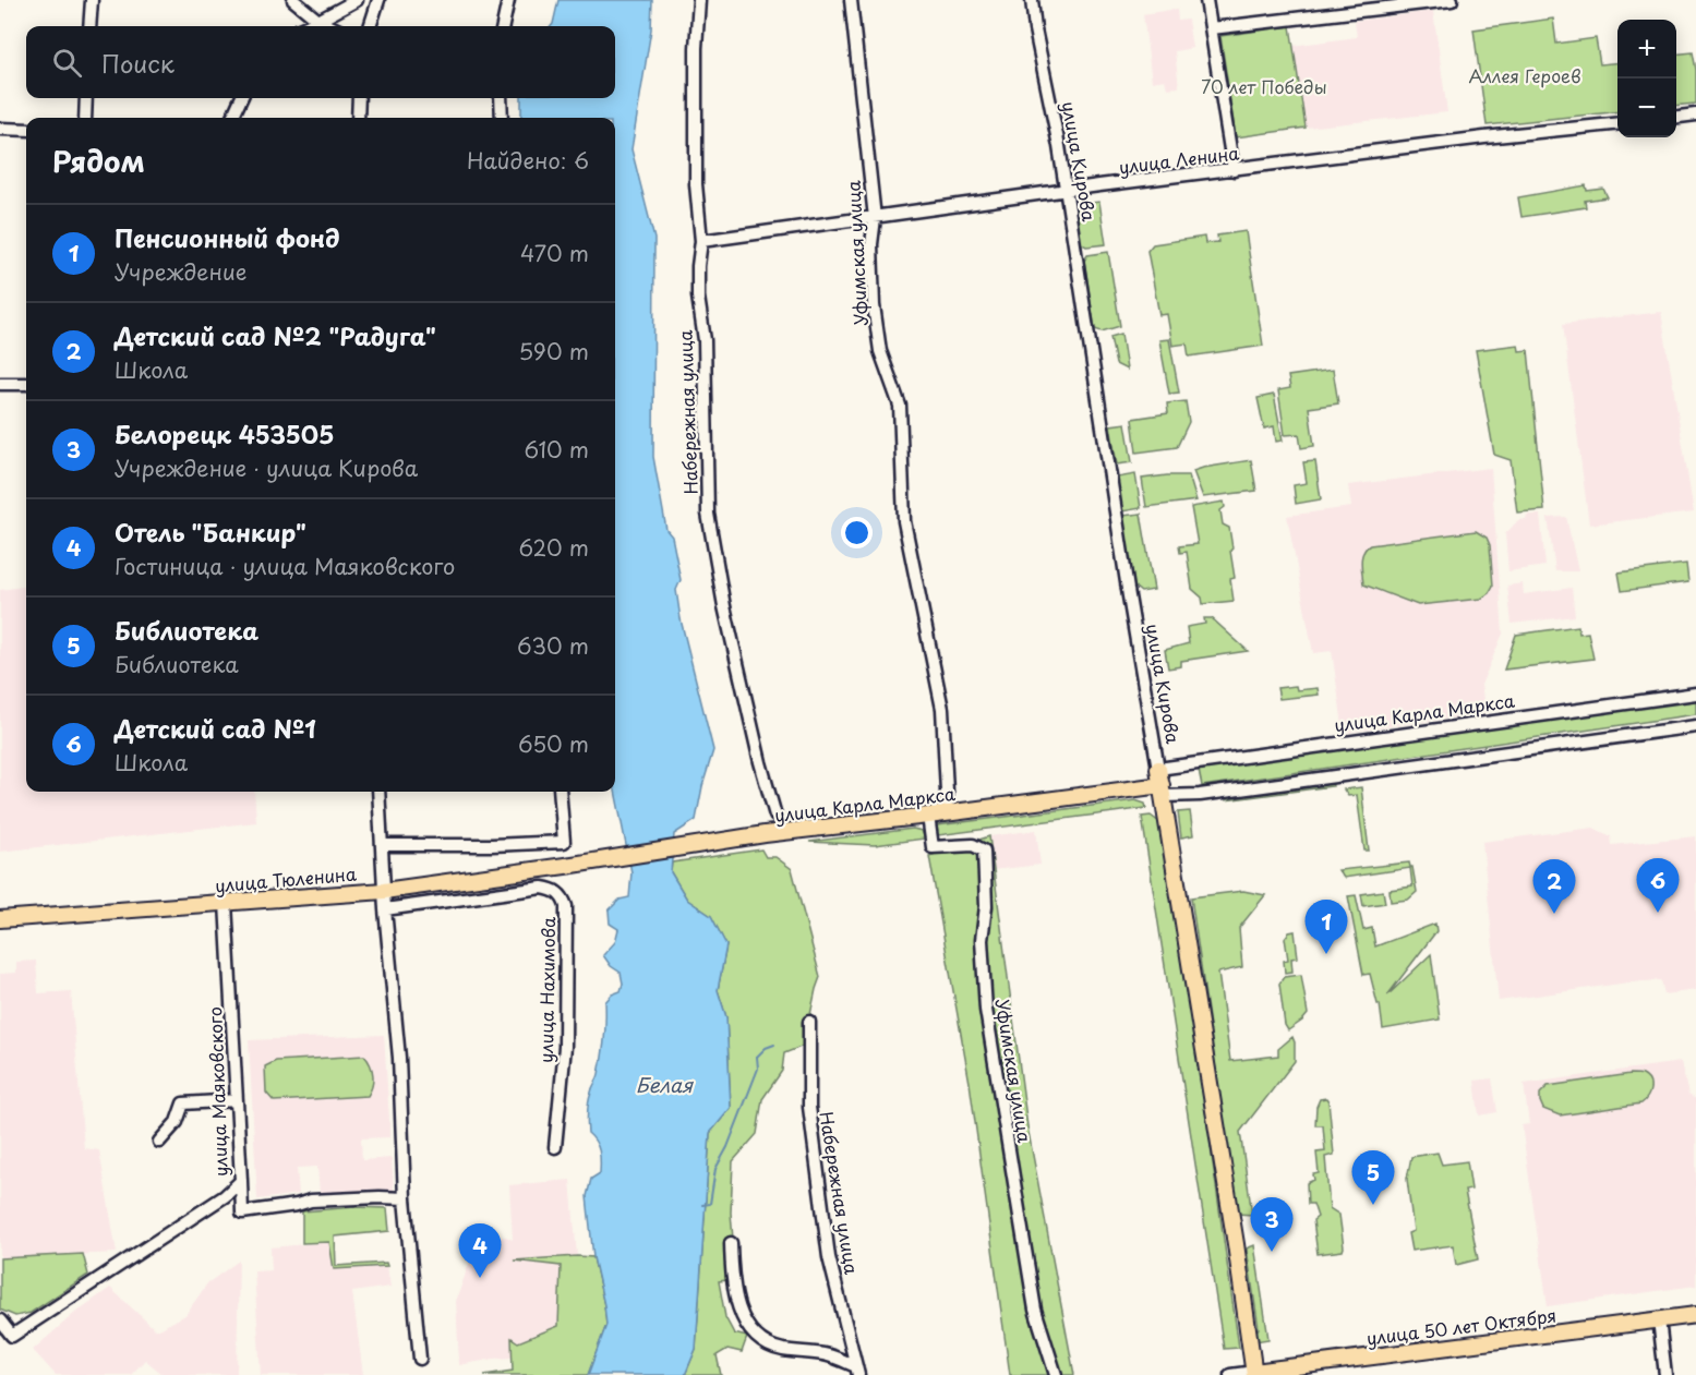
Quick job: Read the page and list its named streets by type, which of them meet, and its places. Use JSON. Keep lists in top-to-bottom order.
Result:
{
  "streets": {
    "main road": [
      "улица Кирова",
      "улица Карла Маркса",
      "улица Тюленина",
      "улица 50 лет Октября"
    ],
    "street": [
      "улица Ленина",
      "Уфимская улица",
      "Набережная улица",
      "улица Нахимова",
      "улица Маяковского"
    ]
  },
  "crossings": [
    ["улица Ленина", "улица Кирова"],
    ["улица Ленина", "Уфимская улица"],
    ["улица Ленина", "Набережная улица"],
    ["улица Кирова", "улица Карла Маркса"],
    ["улица Кирова", "улица 50 лет Октября"],
    ["Уфимская улица", "улица Карла Маркса"],
    ["улица Карла Маркса", "улица Тюленина"],
    ["улица Тюленина", "улица Маяковского"]
  ],
  "water": ["Белая"],
  "parks": ["Аллея Героев", "70 лет Победы"],
  "page": {
    "map_buttons": ["+", "−"],
    "search": "Поиск",
    "heading": ["Рядом", "Найдено: 6"],
    "list": [
      {
        "mark": "1",
        "name": "Пенсионный фонд",
        "note": "Учреждение",
        "value": "470 m"
      },
      {
        "mark": "2",
        "name": "Детский сад №2 \"Радуга\"",
        "note": "Школа",
        "value": "590 m"
      },
      {
        "mark": "3",
        "name": "Белорецк 453505",
        "note": "Учреждение · улица Кирова",
        "value": "610 m"
      },
      {
        "mark": "4",
        "name": "Отель \"Банкир\"",
        "note": "Гостиница · улица Маяковского",
        "value": "620 m"
      },
      {
        "mark": "5",
        "name": "Библиотека",
        "note": "Библиотека",
        "value": "630 m"
      },
      {
        "mark": "6",
        "name": "Детский сад №1",
        "note": "Школа",
        "value": "650 m"
      }
    ],
    "pins": [
      "6",
      "2",
      "1",
      "5",
      "3",
      "4"
    ]
  }
}
